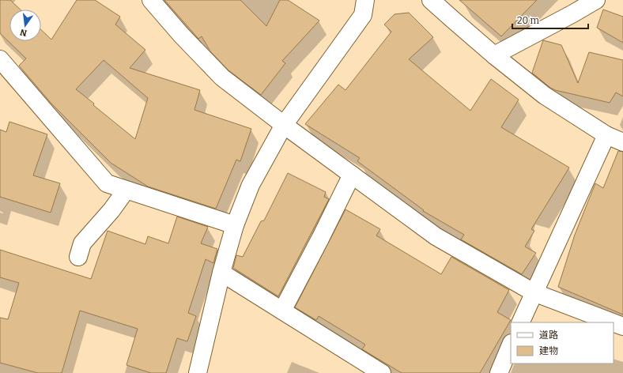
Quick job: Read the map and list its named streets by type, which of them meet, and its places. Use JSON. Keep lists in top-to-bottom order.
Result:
{
  "legend": ["道路", "建物"],
  "scale_bar": "20 m",
  "north": "bottom"
}
